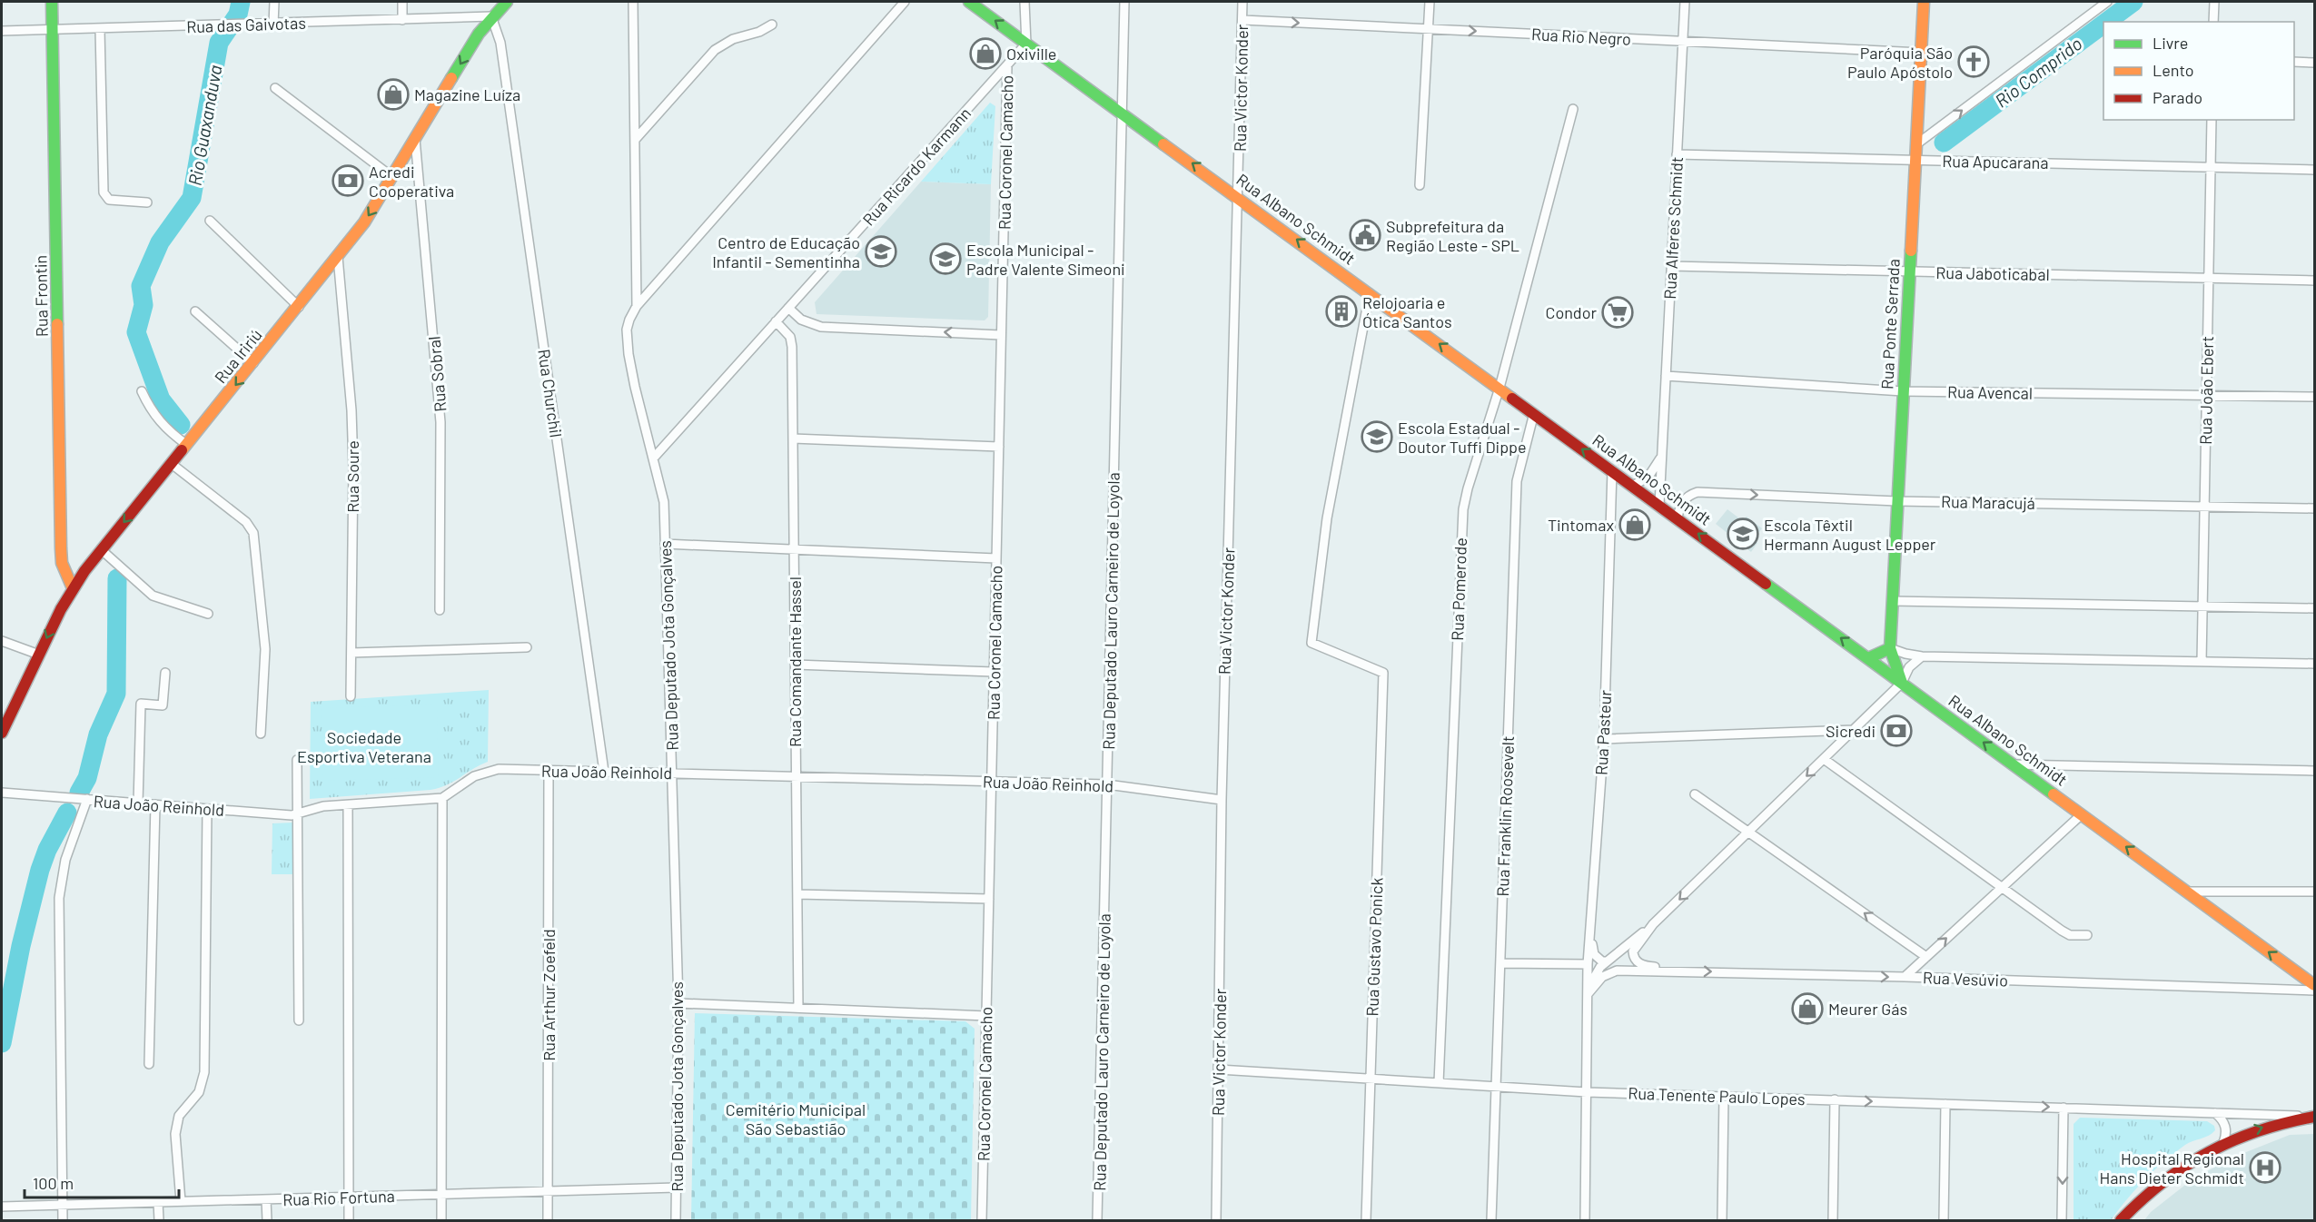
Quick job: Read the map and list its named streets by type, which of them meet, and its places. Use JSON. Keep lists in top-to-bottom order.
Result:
{
  "streets": {
    "main road": [
      "Rua Albano Schmidt",
      "Rua Frontin",
      "Rua Ponte Serrada",
      "Rua Iririú"
    ],
    "street": [
      "Rua das Gaivotas",
      "Rua Rio Negro",
      "Rua Victor Konder",
      "Rua Coronel Camacho",
      "Rua Apucarana",
      "Rua Ricardo Karmann",
      "Rua Alferes Schmidt",
      "Rua Jaboticabal",
      "Rua Sobral",
      "Rua João Ebert",
      "Rua Avencal",
      "Rua Churchil",
      "Rua Soure",
      "Rua Maracujá",
      "Rua Pomerode",
      "Rua Deputado Lauro Carneiro de Loyola",
      "Rua Deputado Jota Gonçalves",
      "Rua Comandante Hassel",
      "Rua Pasteur",
      "Rua João Reinhold",
      "Rua Franklin Roosevelt",
      "Rua Gustavo Ponick",
      "Rua Vesúvio",
      "Rua Arthur Zoefeld",
      "Rua Tenente Paulo Lopes",
      "Rua Rio Fortuna"
    ]
  },
  "crossings": [
    ["Rua das Gaivotas", "Rua Frontin"],
    ["Rua das Gaivotas", "Rua Iririú"],
    ["Rua das Gaivotas", "Rua Churchil"],
    ["Rua Rio Negro", "Rua Victor Konder"],
    ["Rua Rio Negro", "Rua Alferes Schmidt"],
    ["Rua Rio Negro", "Rua Ponte Serrada"],
    ["Rua Victor Konder", "Rua Albano Schmidt"],
    ["Rua Victor Konder", "Rua João Reinhold"],
    ["Rua Victor Konder", "Rua Tenente Paulo Lopes"],
    ["Rua Coronel Camacho", "Rua Ricardo Karmann"],
    ["Rua Coronel Camacho", "Rua João Reinhold"],
    ["Rua Apucarana", "Rua Alferes Schmidt"],
    ["Rua Apucarana", "Rua Ponte Serrada"],
    ["Rua Apucarana", "Rua João Ebert"],
    ["Rua Ricardo Karmann", "Rua Albano Schmidt"],
    ["Rua Ricardo Karmann", "Rua Deputado Jota Gonçalves"],
    ["Rua Ricardo Karmann", "Rua Comandante Hassel"],
    ["Rua Albano Schmidt", "Rua Alferes Schmidt"],
    ["Rua Albano Schmidt", "Rua Ponte Serrada"],
    ["Rua Albano Schmidt", "Rua Maracujá"],
    ["Rua Albano Schmidt", "Rua Pomerode"],
    ["Rua Albano Schmidt", "Rua Deputado Lauro Carneiro de Loyola"],
    ["Rua Albano Schmidt", "Rua Pasteur"],
    ["Rua Albano Schmidt", "Rua Franklin Roosevelt"],
    ["Rua Albano Schmidt", "Rua Gustavo Ponick"],
    ["Rua Alferes Schmidt", "Rua Jaboticabal"],
    ["Rua Alferes Schmidt", "Rua Avencal"],
    ["Rua Jaboticabal", "Rua Ponte Serrada"],
    ["Rua Jaboticabal", "Rua João Ebert"],
    ["Rua Frontin", "Rua Iririú"],
    ["Rua Ponte Serrada", "Rua Avencal"],
    ["Rua Ponte Serrada", "Rua Maracujá"],
    ["Rua Iririú", "Rua Sobral"],
    ["Rua Iririú", "Rua Churchil"],
    ["Rua Iririú", "Rua Soure"],
    ["Rua João Ebert", "Rua Avencal"],
    ["Rua João Ebert", "Rua Maracujá"],
    ["Rua Churchil", "Rua João Reinhold"],
    ["Rua Pomerode", "Rua Tenente Paulo Lopes"],
    ["Rua Deputado Lauro Carneiro de Loyola", "Rua João Reinhold"],
    ["Rua Deputado Jota Gonçalves", "Rua João Reinhold"],
    ["Rua Deputado Jota Gonçalves", "Rua Rio Fortuna"],
    ["Rua Comandante Hassel", "Rua João Reinhold"],
    ["Rua Pasteur", "Rua Vesúvio"],
    ["Rua Pasteur", "Rua Tenente Paulo Lopes"],
    ["Rua João Reinhold", "Rua Arthur Zoefeld"],
    ["Rua Franklin Roosevelt", "Rua Tenente Paulo Lopes"],
    ["Rua Gustavo Ponick", "Rua Tenente Paulo Lopes"],
    ["Rua Arthur Zoefeld", "Rua Rio Fortuna"]
  ],
  "one_way": ["Rua Rio Negro", "Rua Albano Schmidt", "Rua Iririú"],
  "water": ["Rio Comprido", "Rio Guaxanduva"],
  "parks": ["Sociedade Esportiva Veterana", "Cemitério Municipal São Sebastião"],
  "places": {
    "shop": [
      "Oxiville",
      "Magazine Luíza",
      "Tintomax",
      "Meurer Gás"
    ],
    "church": ["Paróquia São Paulo Apóstolo"],
    "bank": ["Acredi Cooperativa", "Sicredi"],
    "public building": ["Subprefeitura da Região Leste - SPL"],
    "school or university": [
      "Centro de Educação Infantil - Sementinha",
      "Escola Municipal - Padre Valente Simeoni",
      "Escola Estadual - Doutor Tuffi Dippe",
      "Escola Têxtil Hermann August Lepper"
    ],
    "building": ["Relojoaria e Ótica Santos"],
    "supermarket": ["Condor"],
    "hospital": ["Hospital Regional Hans Dieter Schmidt"]
  },
  "legend": ["Livre", "Lento", "Parado"],
  "scale_bar": "100 m"
}
